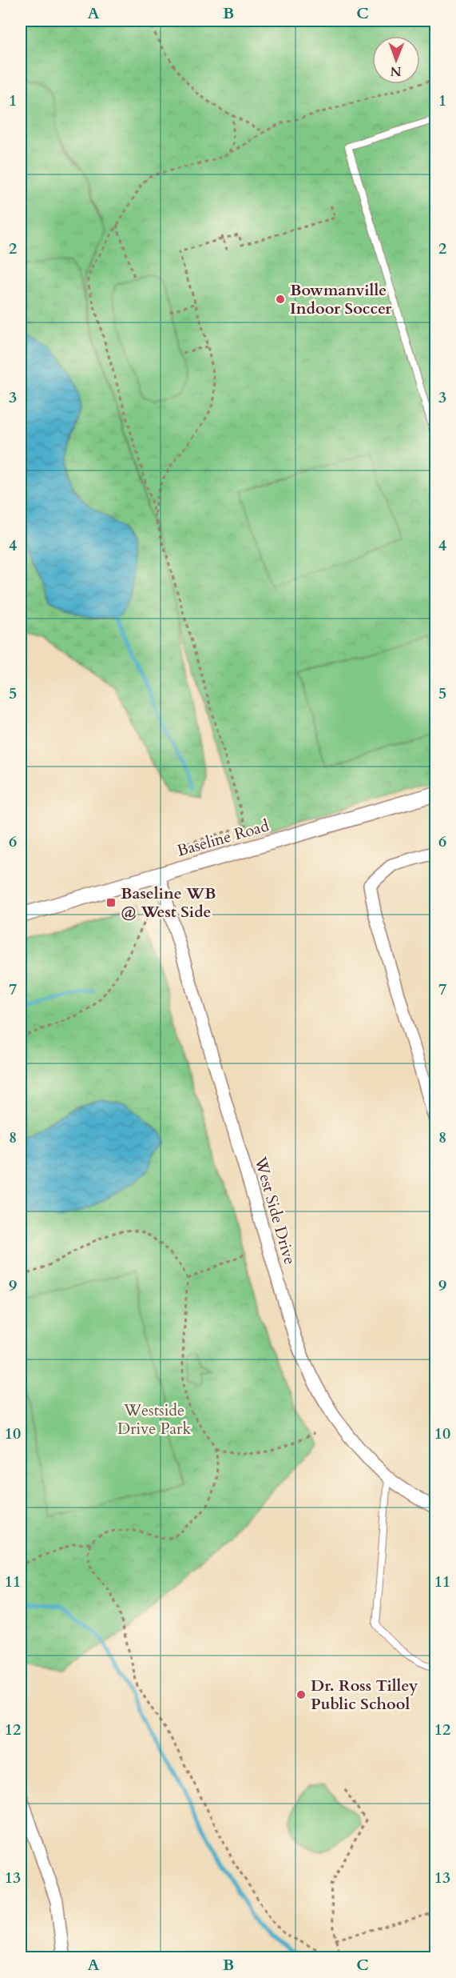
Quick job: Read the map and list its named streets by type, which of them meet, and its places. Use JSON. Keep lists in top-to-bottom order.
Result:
{
  "streets": {
    "street": ["Baseline Road", "West Side Drive"]
  },
  "crossings": [
    ["Baseline Road", "West Side Drive"]
  ],
  "parks": ["Westside Drive Park"],
  "places": {
    "other": ["Bowmanville Indoor Soccer", "Dr. Ross Tilley Public School"],
    "transit": ["Baseline WB @ West Side"]
  },
  "north": "bottom",
  "grid": {
    "columns": ["A", "B", "C"],
    "rows": [
      "1",
      "2",
      "3",
      "4",
      "5",
      "6",
      "7",
      "8",
      "9",
      "10",
      "11",
      "12",
      "13"
    ]
  }
}
